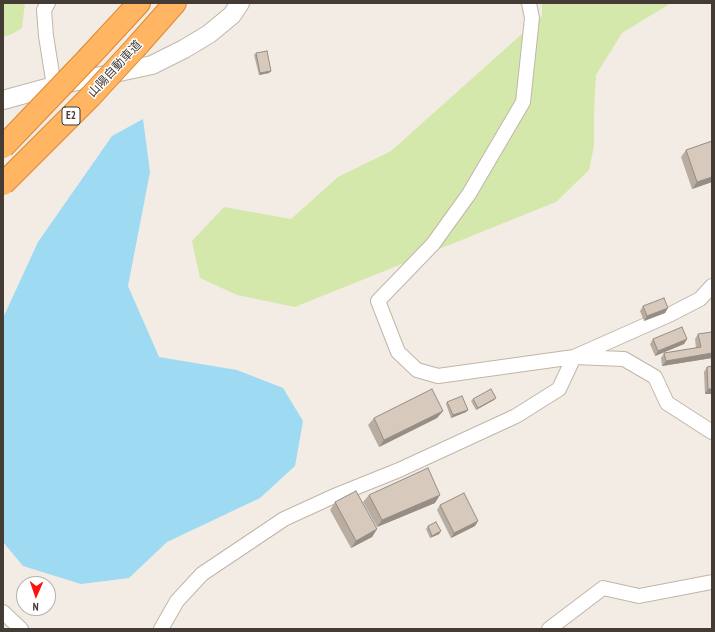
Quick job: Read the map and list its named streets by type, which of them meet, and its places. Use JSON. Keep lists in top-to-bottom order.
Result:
{
  "streets": {
    "highway": ["山陽自動車道", "E2"]
  },
  "north": "bottom"
}
